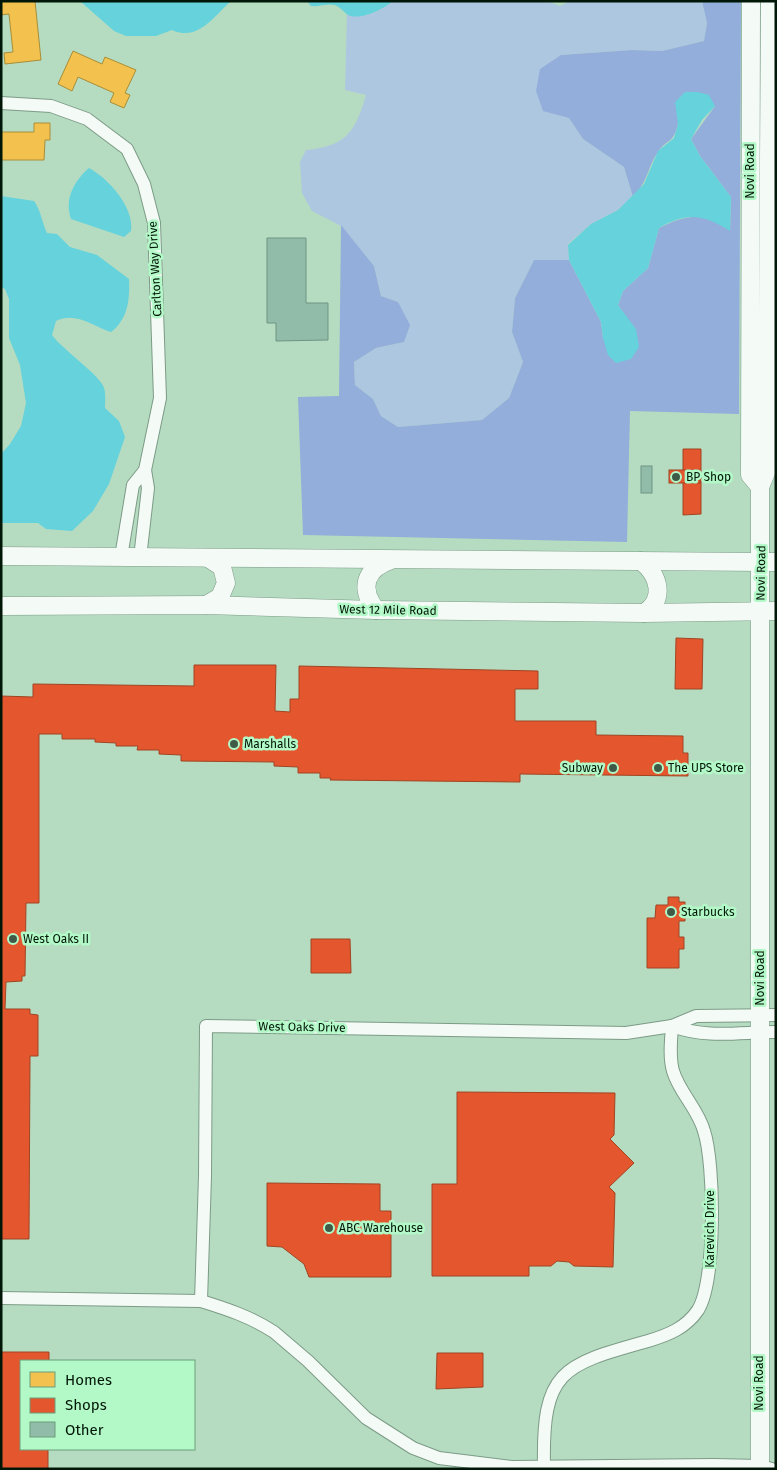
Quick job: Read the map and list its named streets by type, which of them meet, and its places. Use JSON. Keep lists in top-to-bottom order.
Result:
{
  "streets": {
    "main road": ["Novi Road", "West 12 Mile Road"],
    "street": ["Carlton Way Drive", "West Oaks Drive", "Karevich Drive"]
  },
  "crossings": [
    ["Novi Road", "West 12 Mile Road"],
    ["Novi Road", "West Oaks Drive"],
    ["West Oaks Drive", "Karevich Drive"]
  ],
  "places": [
    "BP Shop",
    "Marshalls",
    "Subway",
    "The UPS Store",
    "Starbucks",
    "West Oaks II",
    "ABC Warehouse"
  ],
  "legend": ["Homes", "Shops", "Other"]
}
